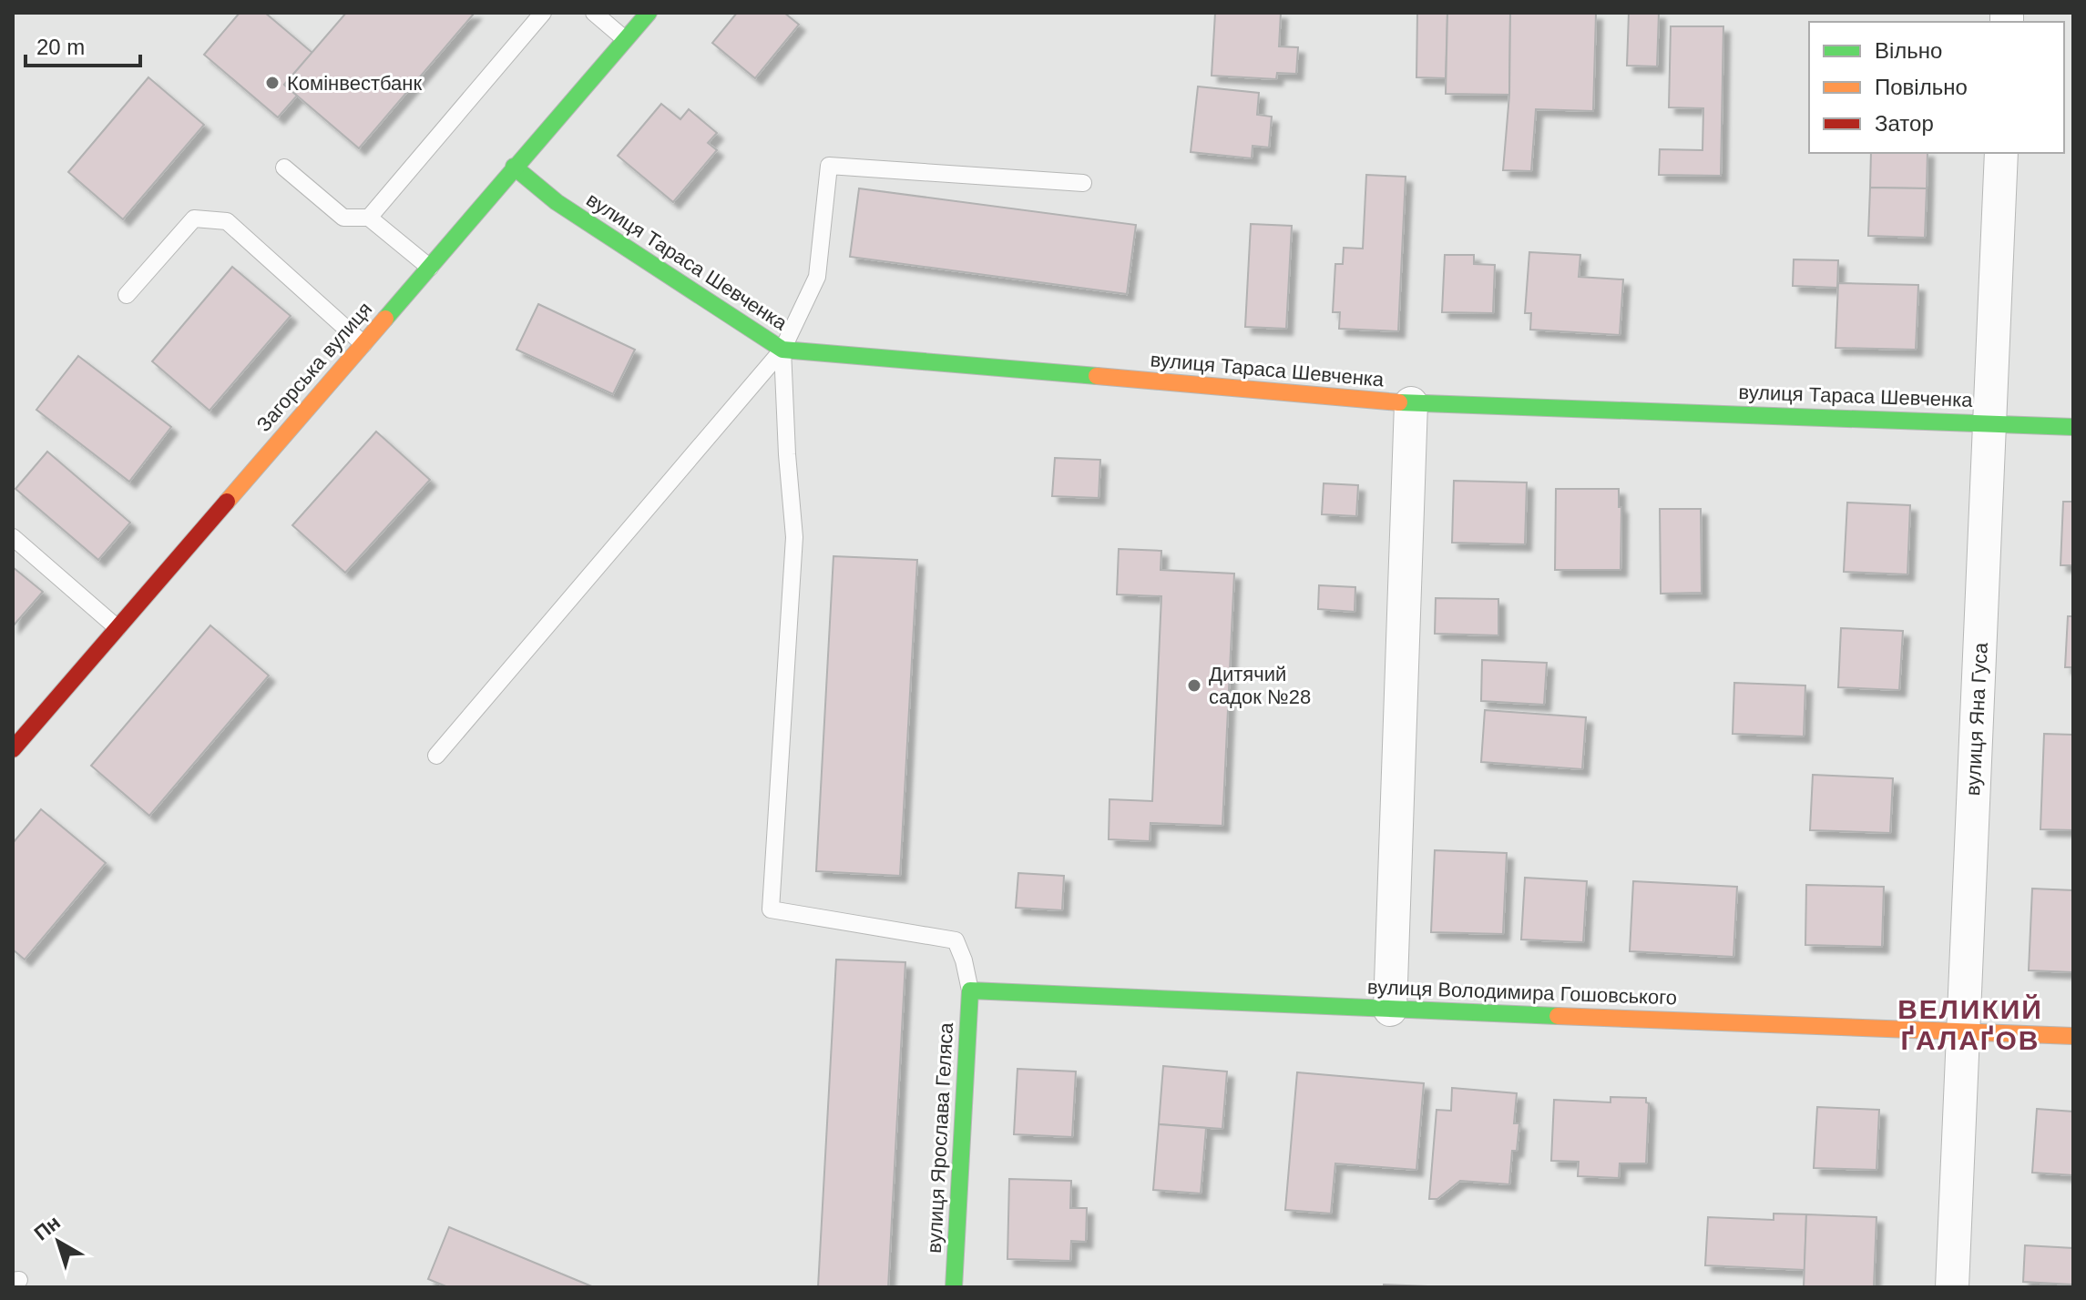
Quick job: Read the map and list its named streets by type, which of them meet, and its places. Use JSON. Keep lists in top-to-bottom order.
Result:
{
  "streets": {
    "street": [
      "вулиця Тараса Шевченка",
      "Загорська вулиця",
      "вулиця Яна Гуса",
      "вулиця Володимира Гошовського",
      "вулиця Ярослава Геляса"
    ]
  },
  "crossings": [
    ["вулиця Тараса Шевченка", "Загорська вулиця"],
    ["вулиця Тараса Шевченка", "вулиця Яна Гуса"],
    ["вулиця Яна Гуса", "вулиця Володимира Гошовського"],
    ["вулиця Володимира Гошовського", "вулиця Ярослава Геляса"]
  ],
  "districts": ["ВЕЛИКИЙ ҐАЛАҐОВ"],
  "places": ["Комінвестбанк", "Дитячий садок №28"],
  "legend": ["Вільно", "Повільно", "Затор"],
  "scale_bar": "20 m",
  "north": "top left"
}
